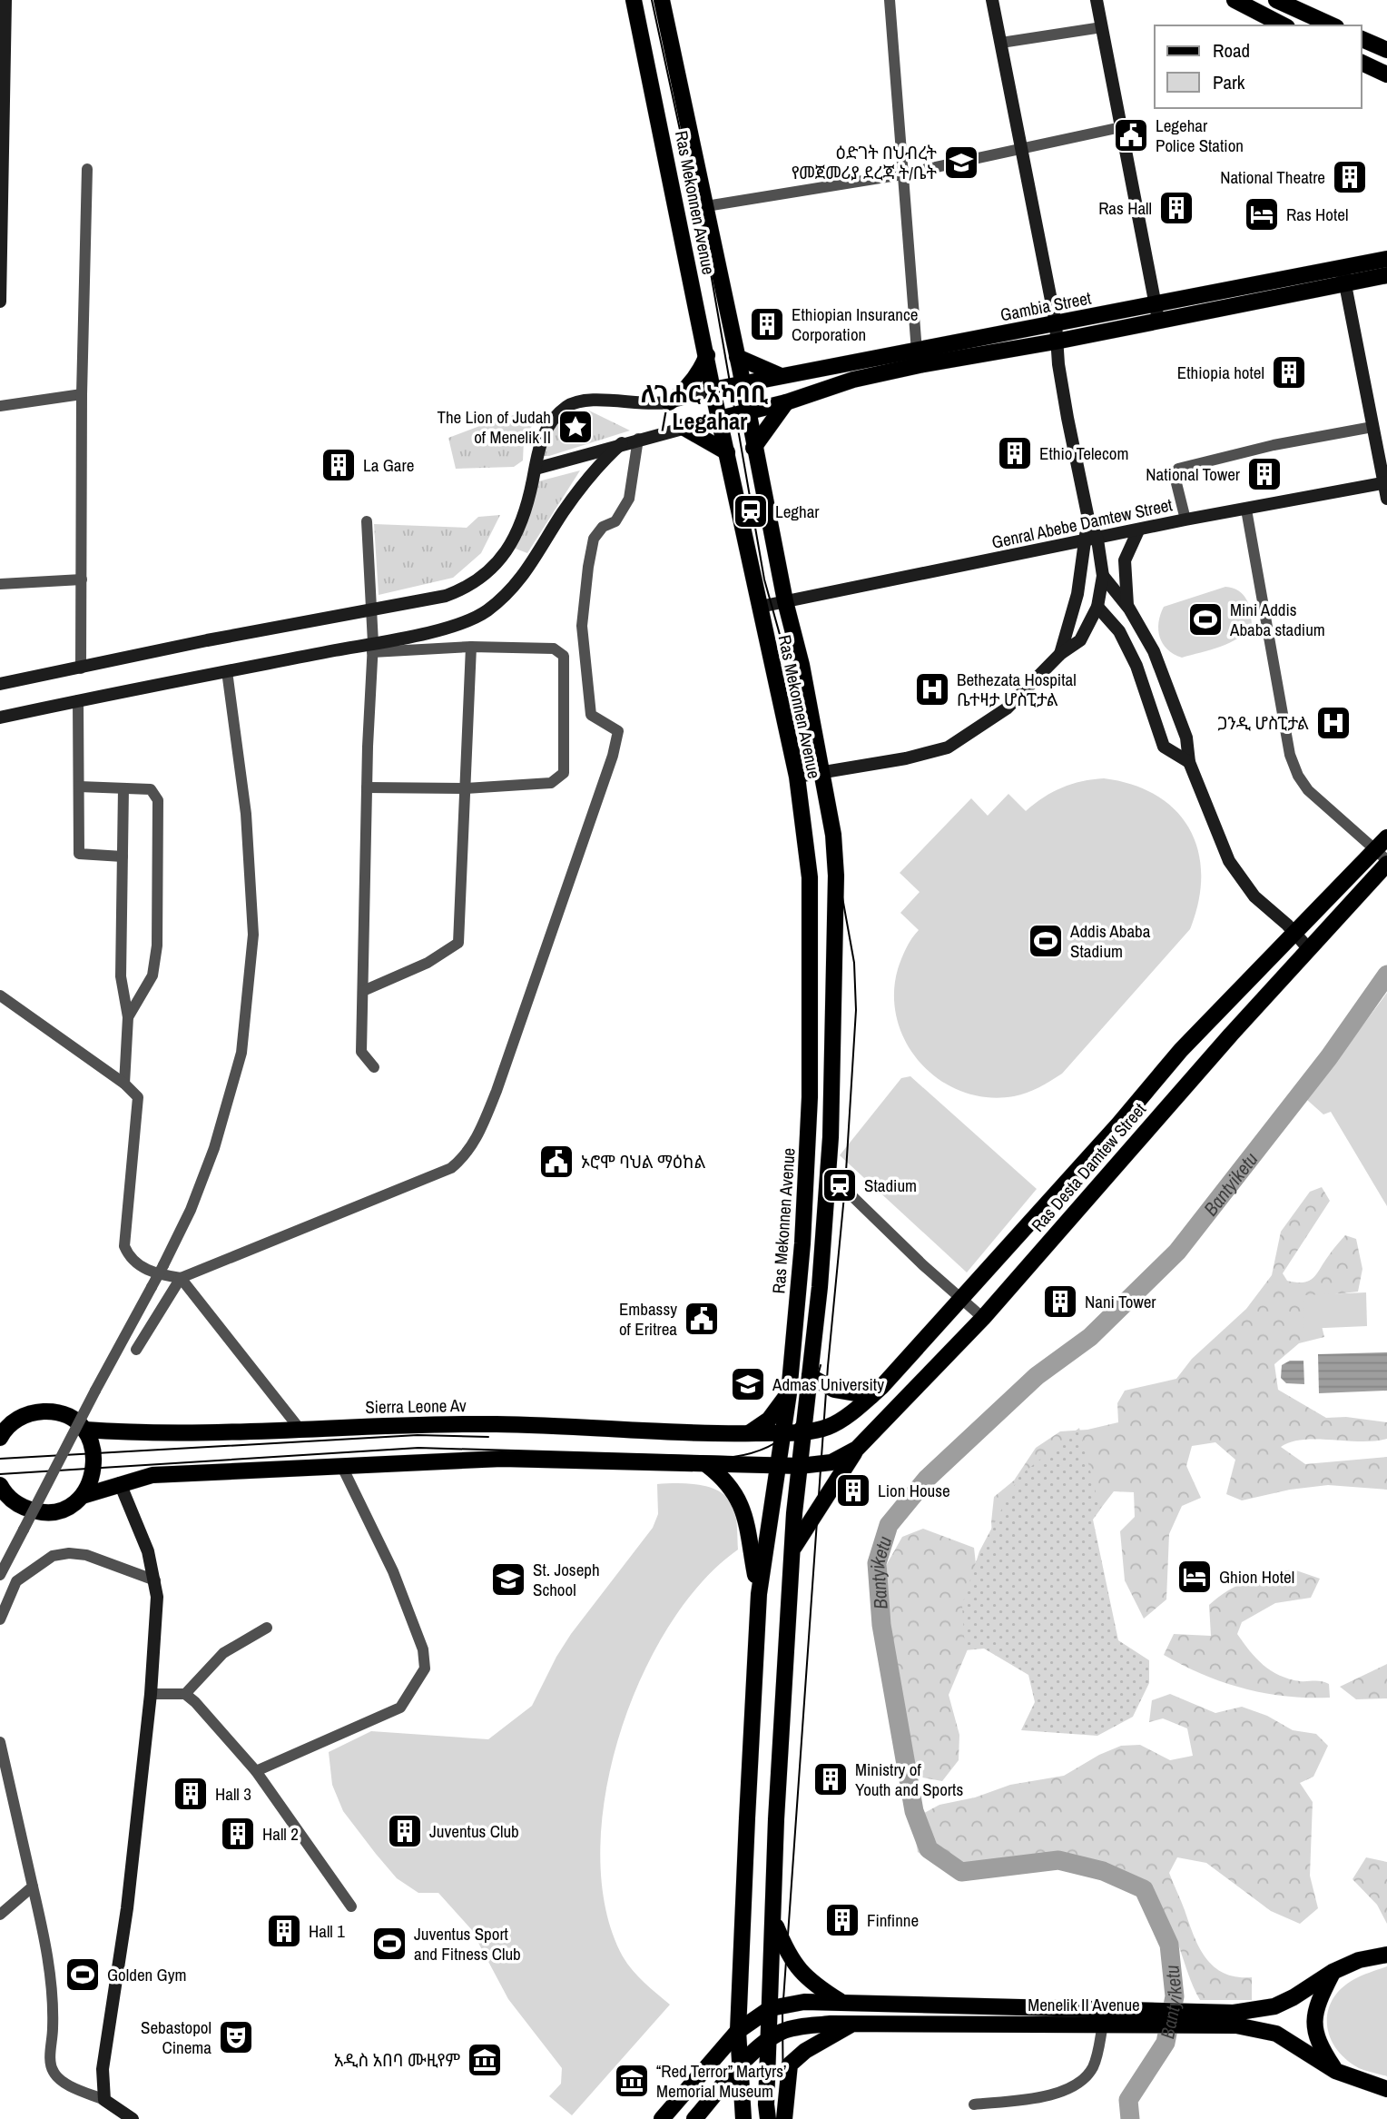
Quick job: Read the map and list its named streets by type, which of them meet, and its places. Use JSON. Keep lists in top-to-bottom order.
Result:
{
  "streets": {
    "main road": [
      "Ras Mekonnen Avenue",
      "Gambia Street",
      "Genral Abebe Damtew Street",
      "Ras Desta Damtew Street",
      "Sierra Leone Av",
      "Menelik II Avenue"
    ]
  },
  "crossings": [
    ["Ras Mekonnen Avenue", "Gambia Street"],
    ["Ras Mekonnen Avenue", "Genral Abebe Damtew Street"],
    ["Ras Mekonnen Avenue", "Ras Desta Damtew Street"],
    ["Ras Mekonnen Avenue", "Sierra Leone Av"],
    ["Ras Mekonnen Avenue", "Menelik II Avenue"],
    ["Ras Desta Damtew Street", "Sierra Leone Av"]
  ],
  "districts": ["ለገሐር አካባቢ / Legahar"],
  "water": ["Bantyiketu"],
  "places": {
    "public building": ["Legehar Police Station", "ኦሮሞ ባህል ማዕከል", "Embassy of Eritrea"],
    "school or university": ["ዕድገት በህብረት የመጀመሪያ ደረጃ ት/ቤት", "Admas University", "St. Joseph School"],
    "building": [
      "National Theatre",
      "Ras Hall",
      "Ethiopian Insurance Corporation",
      "Ethiopia hotel",
      "Ethio Telecom",
      "La Gare",
      "National Tower",
      "Nani Tower",
      "Lion House",
      "Ministry of Youth and Sports",
      "Hall 3",
      "Juventus Club",
      "Hall 2",
      "Finfinne",
      "Hall 1"
    ],
    "hotel": ["Ras Hotel", "Ghion Hotel"],
    "place": ["The Lion of Judah of Menelik II"],
    "station": ["Leghar", "Stadium"],
    "sports": [
      "Mini Addis Ababa stadium",
      "Addis Ababa Stadium",
      "Juventus Sport and Fitness Club",
      "Golden Gym"
    ],
    "hospital": ["Bethezata Hospital ቤተዛታ ሆስፒታል", "ጋንዲ ሆስፒታል"],
    "theatre": ["Sebastopol Cinema"],
    "museum": ["አዲስ አበባ ሙዚየም", "“Red Terror” Martyrs’ Memorial Museum"]
  },
  "legend": ["Road", "Park"]
}
